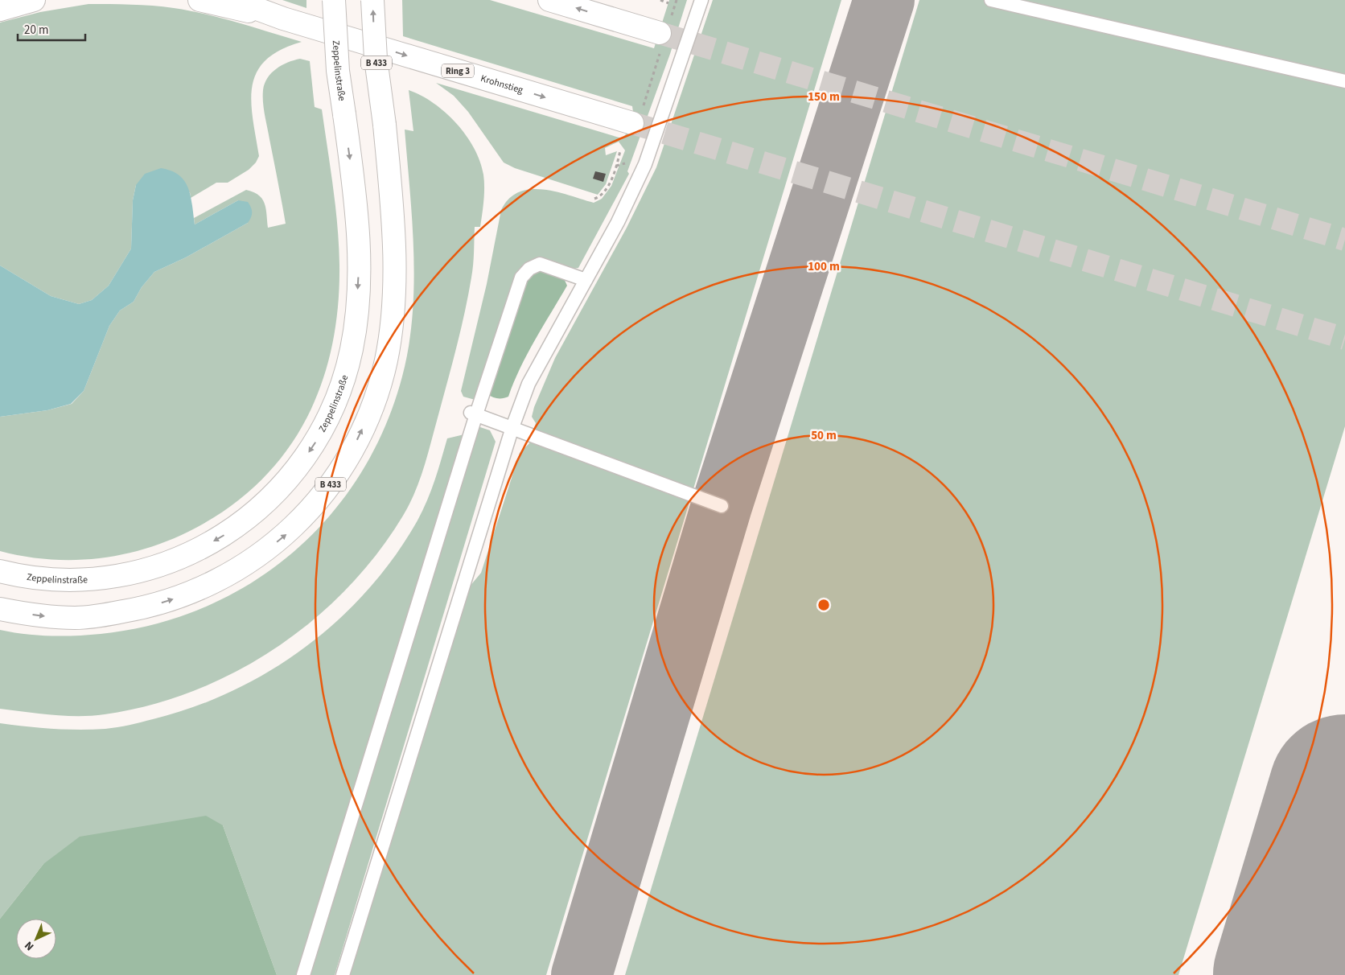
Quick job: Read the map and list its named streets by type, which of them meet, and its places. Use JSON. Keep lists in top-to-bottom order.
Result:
{
  "streets": {
    "highway": [
      "B 433",
      "Zeppelinstraße",
      "Ring 3",
      "Krohnstieg"
    ]
  },
  "one_way": ["Zeppelinstraße"],
  "scale_bar": "20 m",
  "north": "bottom left",
  "rings": ["150 m", "100 m", "50 m"]
}
